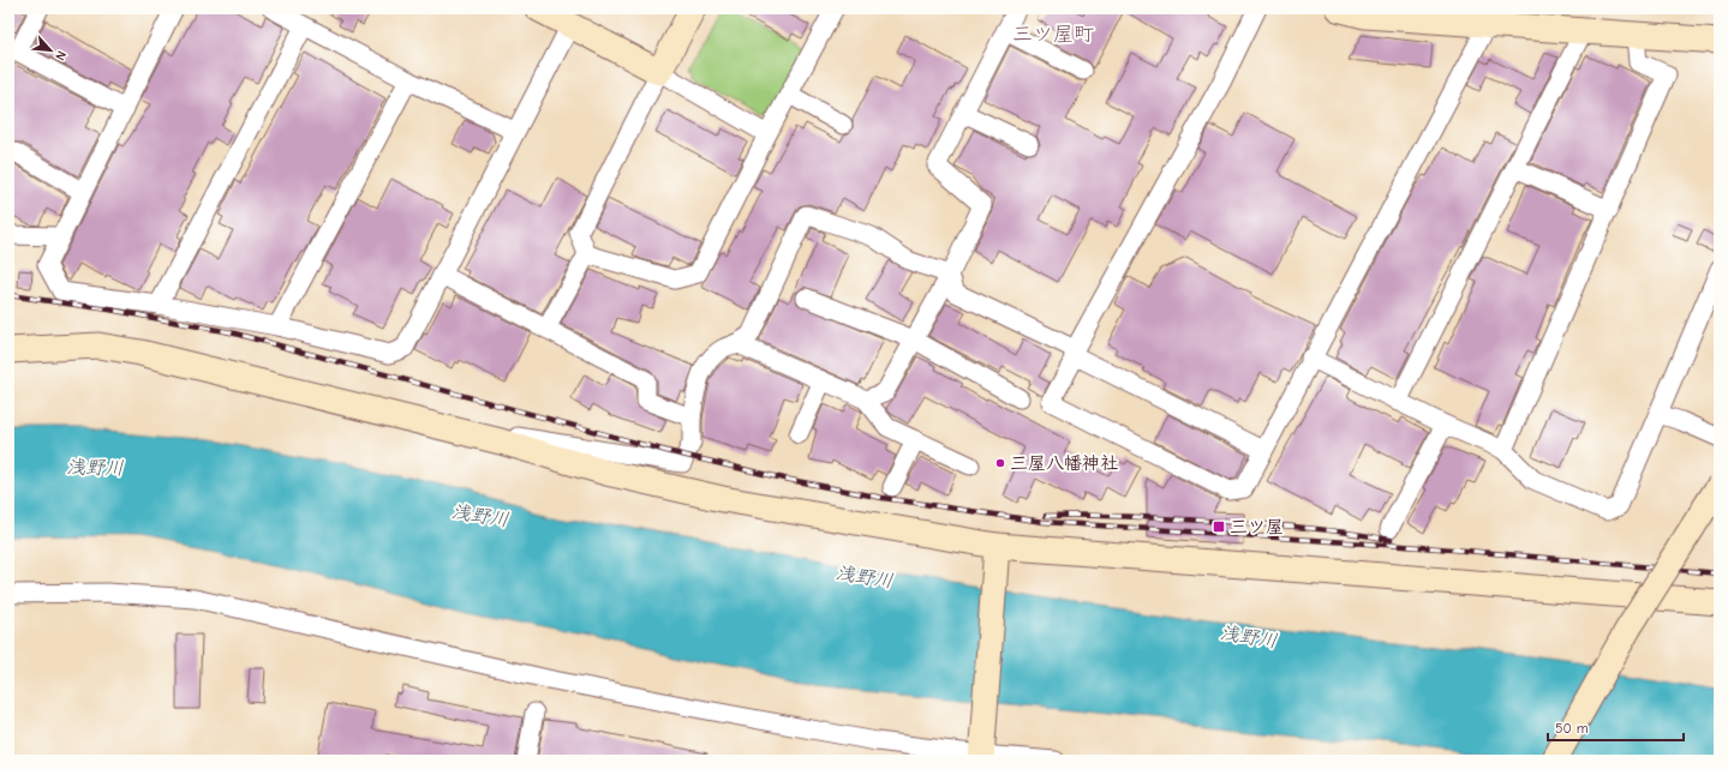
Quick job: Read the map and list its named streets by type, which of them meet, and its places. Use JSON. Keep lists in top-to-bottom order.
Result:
{
  "districts": ["三ツ屋町"],
  "water": ["浅野川"],
  "places": {
    "other": ["三屋八幡神社"],
    "transit": ["三ツ屋"]
  },
  "scale_bar": "50 m",
  "north": "bottom right"
}
